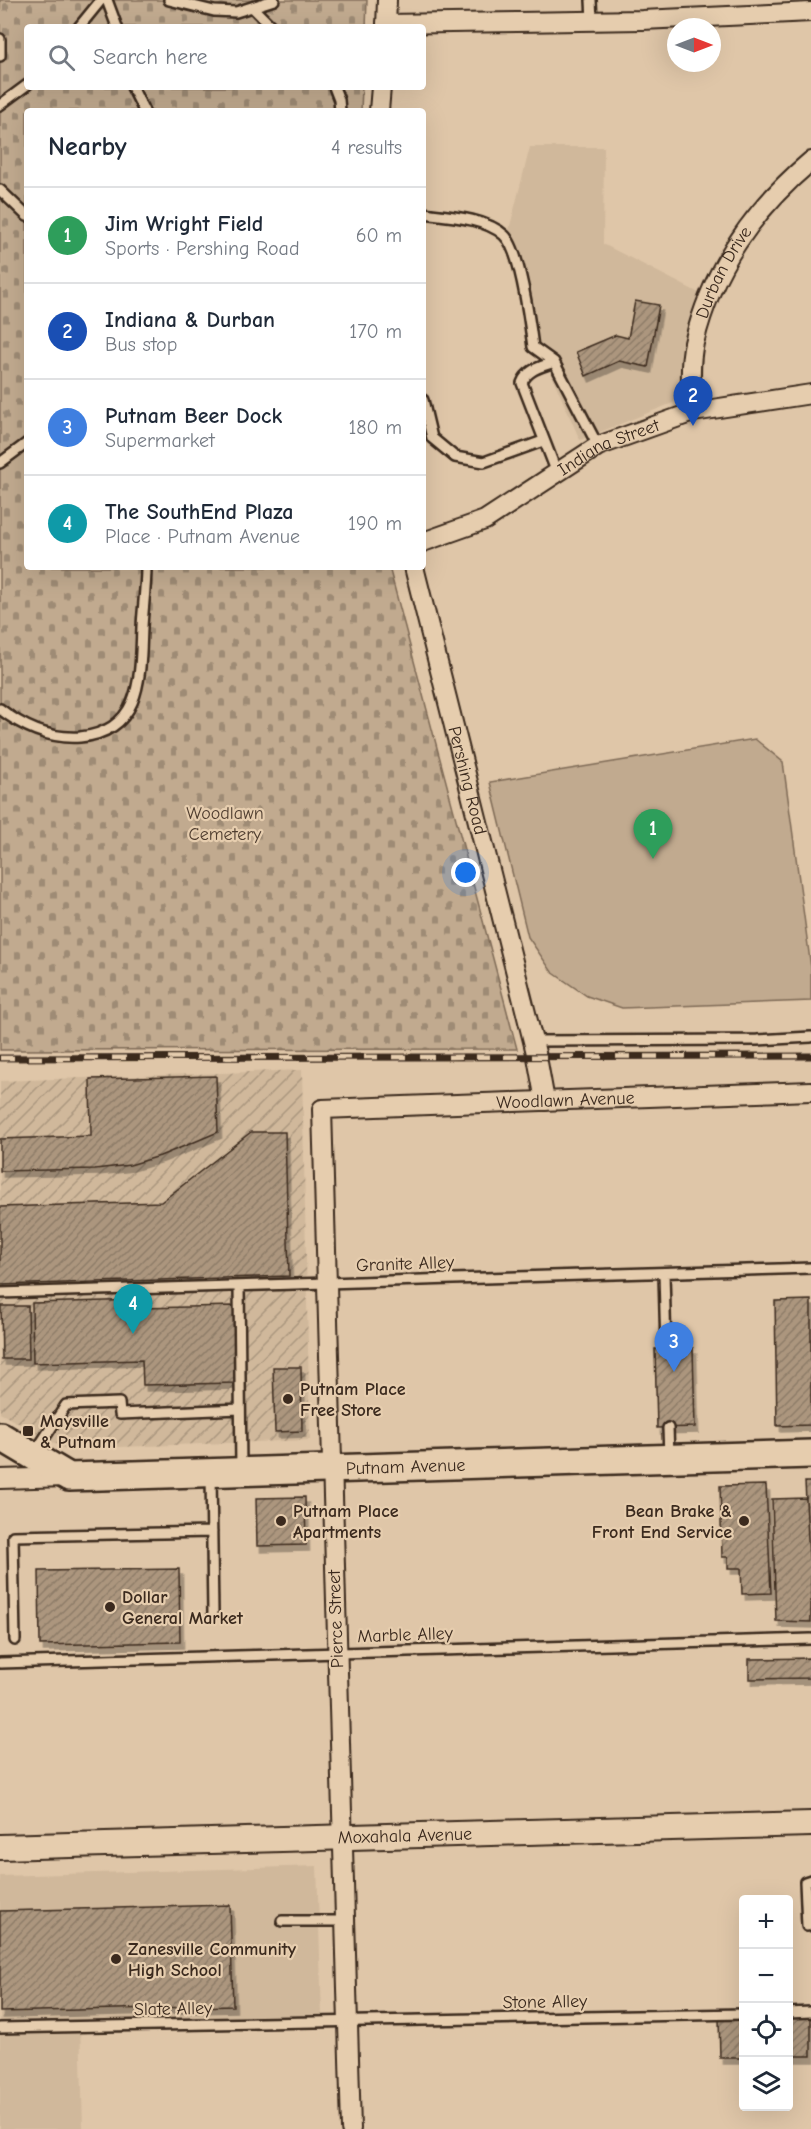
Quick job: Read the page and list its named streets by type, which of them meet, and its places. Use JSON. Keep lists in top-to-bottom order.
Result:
{
  "streets": {
    "main road": ["Putnam Avenue"],
    "street": [
      "Durban Drive",
      "Indiana Street",
      "Pershing Road",
      "Woodlawn Avenue",
      "Pierce Street",
      "Moxahala Avenue"
    ],
    "lane": [
      "Granite Alley",
      "Marble Alley",
      "Stone Alley",
      "Slate Alley"
    ]
  },
  "crossings": [
    ["Durban Drive", "Indiana Street"],
    ["Pershing Road", "Woodlawn Avenue"],
    ["Woodlawn Avenue", "Pierce Street"],
    ["Granite Alley", "Pierce Street"],
    ["Putnam Avenue", "Pierce Street"],
    ["Pierce Street", "Marble Alley"],
    ["Pierce Street", "Moxahala Avenue"],
    ["Pierce Street", "Stone Alley"],
    ["Pierce Street", "Slate Alley"],
    ["Stone Alley", "Slate Alley"]
  ],
  "parks": ["Woodlawn Cemetery"],
  "places": {
    "other": [
      "Putnam Place Free Store",
      "Putnam Place Apartments",
      "Bean Brake & Front End Service",
      "Dollar General Market",
      "Zanesville Community High School"
    ],
    "transit": ["Maysville & Putnam"]
  },
  "north": "right",
  "page": {
    "search": "Search here",
    "heading": ["Nearby", "4 results"],
    "list": [
      {
        "mark": "1",
        "name": "Jim Wright Field",
        "note": "Sports · Pershing Road",
        "value": "60 m"
      },
      {
        "mark": "2",
        "name": "Indiana & Durban",
        "note": "Bus stop",
        "value": "170 m"
      },
      {
        "mark": "3",
        "name": "Putnam Beer Dock",
        "note": "Supermarket",
        "value": "180 m"
      },
      {
        "mark": "4",
        "name": "The SouthEnd Plaza",
        "note": "Place · Putnam Avenue",
        "value": "190 m"
      }
    ],
    "pins": [
      "2",
      "1",
      "4",
      "3"
    ],
    "map_buttons": ["+", "−"]
  }
}
